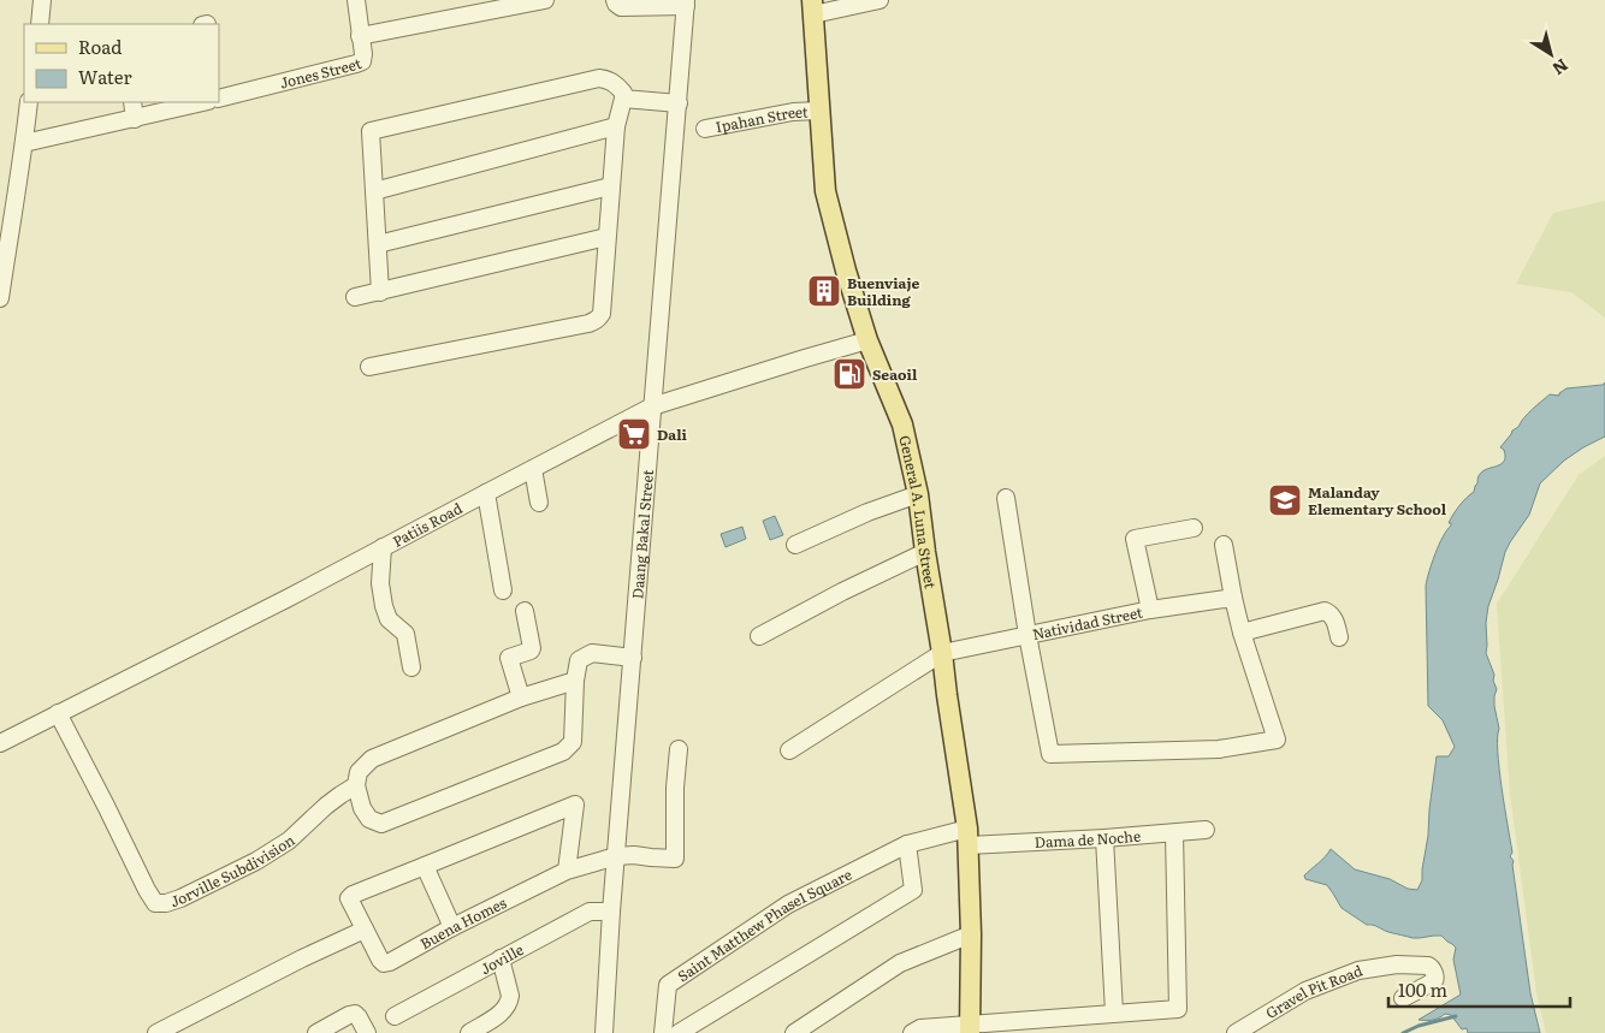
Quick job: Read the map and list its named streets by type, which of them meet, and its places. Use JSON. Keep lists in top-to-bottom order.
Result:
{
  "streets": {
    "main road": ["General A. Luna Street"],
    "street": [
      "Jones Street",
      "Ipahan Street",
      "Patiis Road",
      "Daang Bakal Street",
      "Natividad Street",
      "Dama de Noche",
      "Jorville Subdivision",
      "Buena Homes",
      "Saint Matthew Phase1 Square",
      "Joville",
      "Gravel Pit Road"
    ]
  },
  "crossings": [
    ["Ipahan Street", "General A. Luna Street"],
    ["General A. Luna Street", "Patiis Road"],
    ["General A. Luna Street", "Natividad Street"],
    ["General A. Luna Street", "Dama de Noche"],
    ["General A. Luna Street", "Saint Matthew Phase1 Square"],
    ["Patiis Road", "Daang Bakal Street"],
    ["Patiis Road", "Jorville Subdivision"],
    ["Daang Bakal Street", "Buena Homes"],
    ["Daang Bakal Street", "Joville"],
    ["Dama de Noche", "Saint Matthew Phase1 Square"]
  ],
  "places": {
    "building": ["Buenviaje Building"],
    "fuel station": ["Seaoil"],
    "supermarket": ["Dali"],
    "school or university": ["Malanday Elementary School"]
  },
  "legend": ["Road", "Water"],
  "scale_bar": "100 m",
  "north": "bottom right"
}
